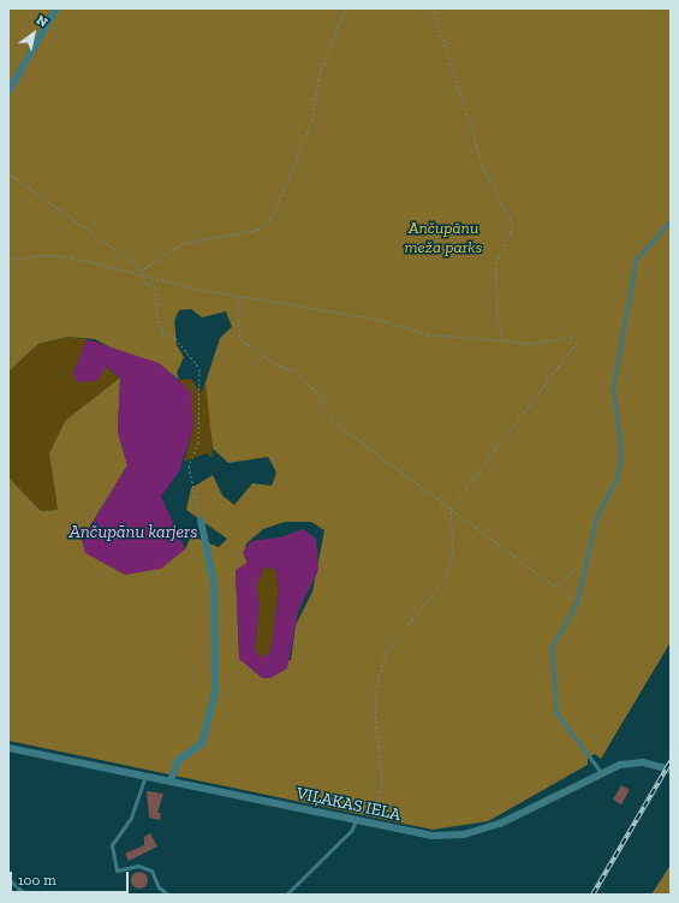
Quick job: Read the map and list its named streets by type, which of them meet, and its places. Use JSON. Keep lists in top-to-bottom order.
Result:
{
  "streets": {
    "street": ["VIĻAKAS IELA"]
  },
  "water": ["Ančupānu karjers"],
  "parks": ["Ančupānu meža parks"],
  "scale_bar": "100 m",
  "north": "top right"
}
